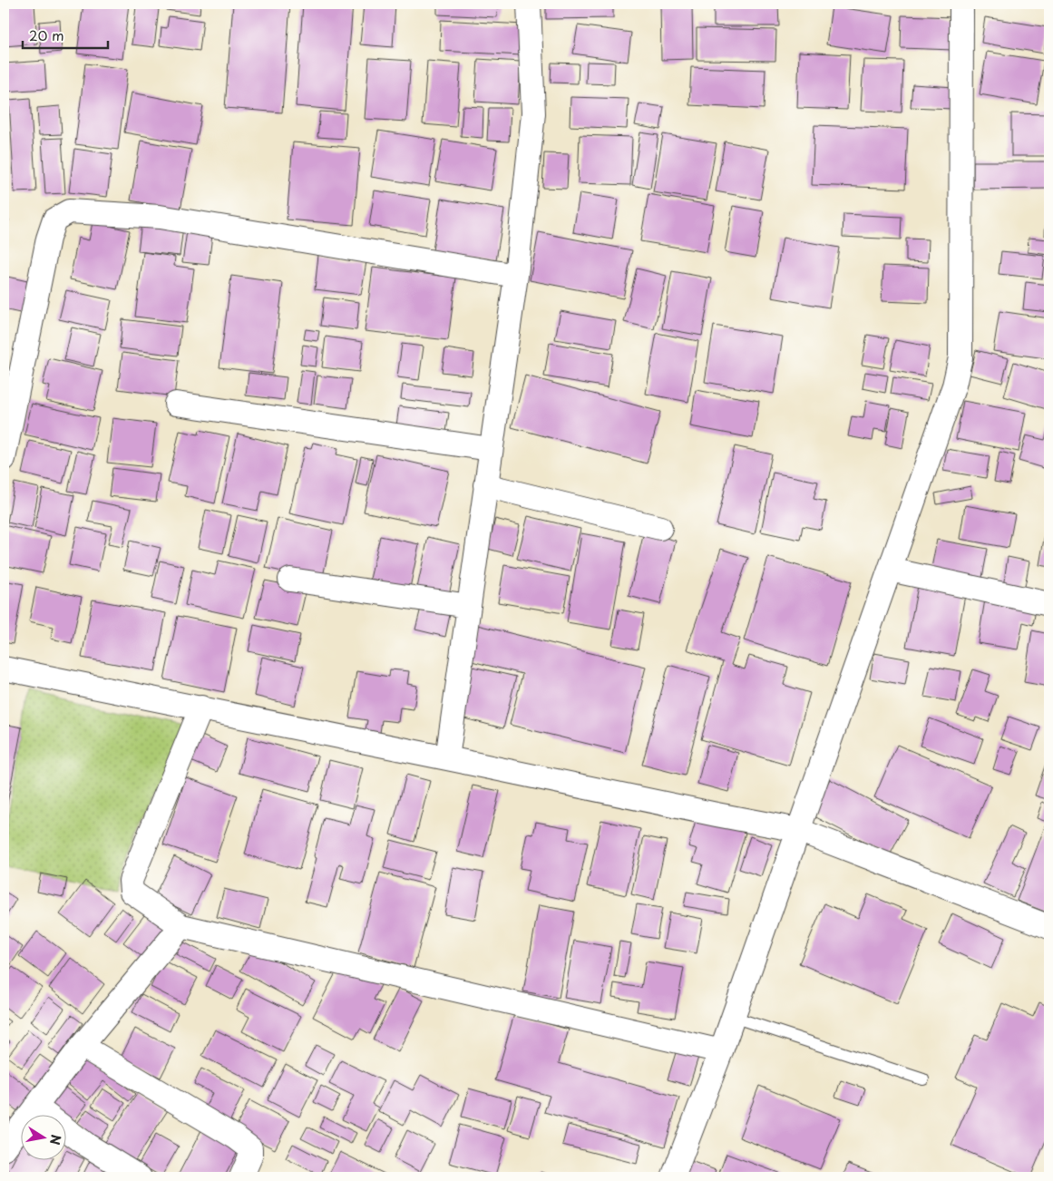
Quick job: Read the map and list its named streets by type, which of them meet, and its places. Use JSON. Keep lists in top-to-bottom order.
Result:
{
  "scale_bar": "20 m",
  "north": "right"
}
